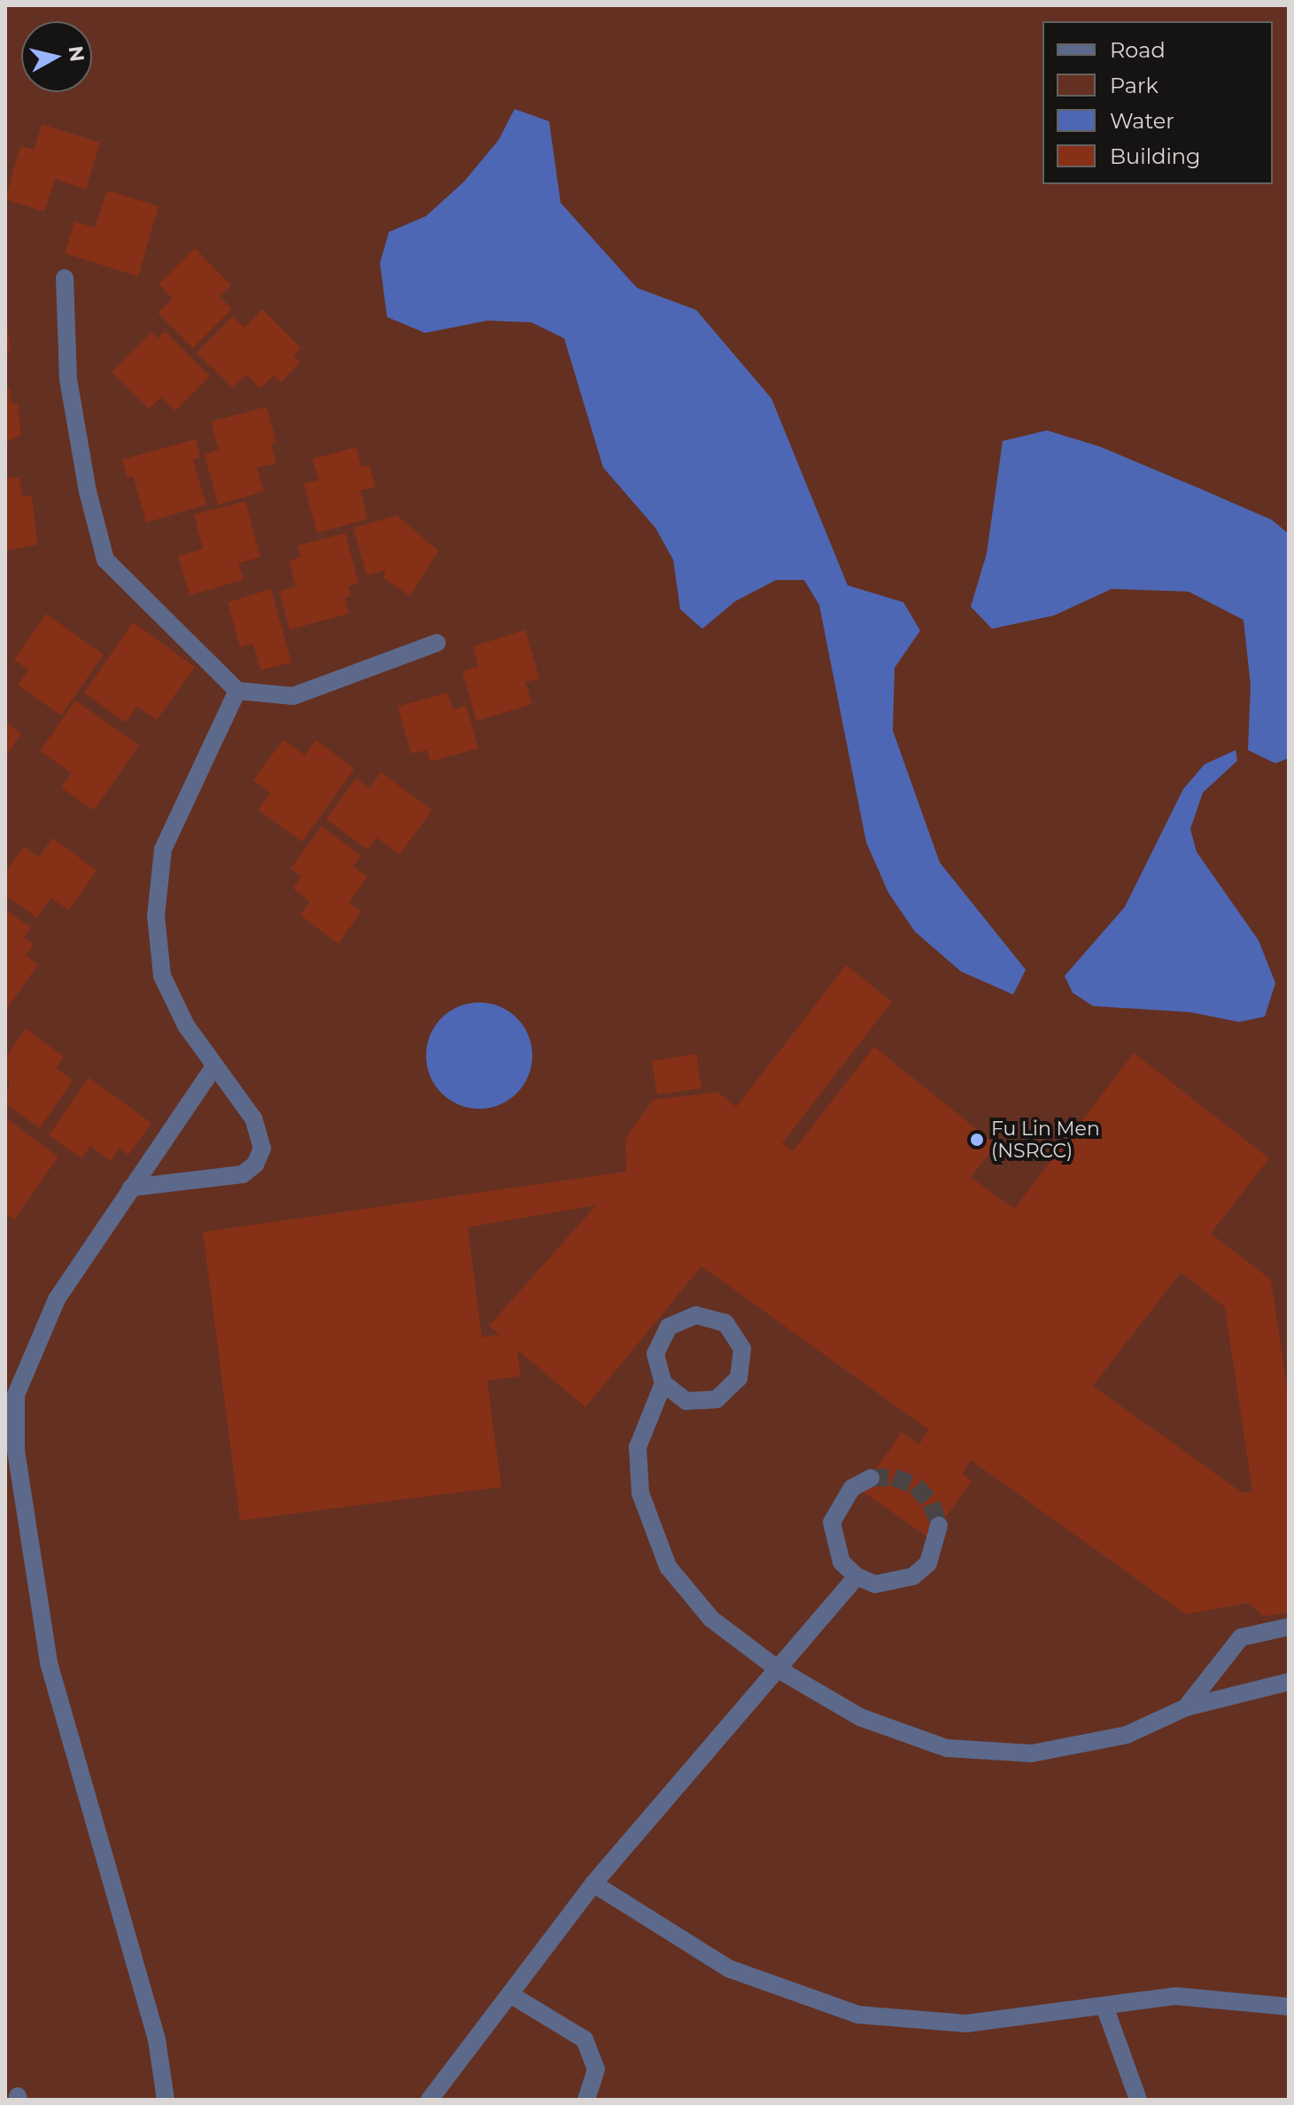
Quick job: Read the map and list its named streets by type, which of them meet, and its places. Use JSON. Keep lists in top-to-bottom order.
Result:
{
  "places": ["Fu Lin Men (NSRCC)"],
  "legend": [
    "Road",
    "Park",
    "Water",
    "Building"
  ],
  "north": "right"
}
